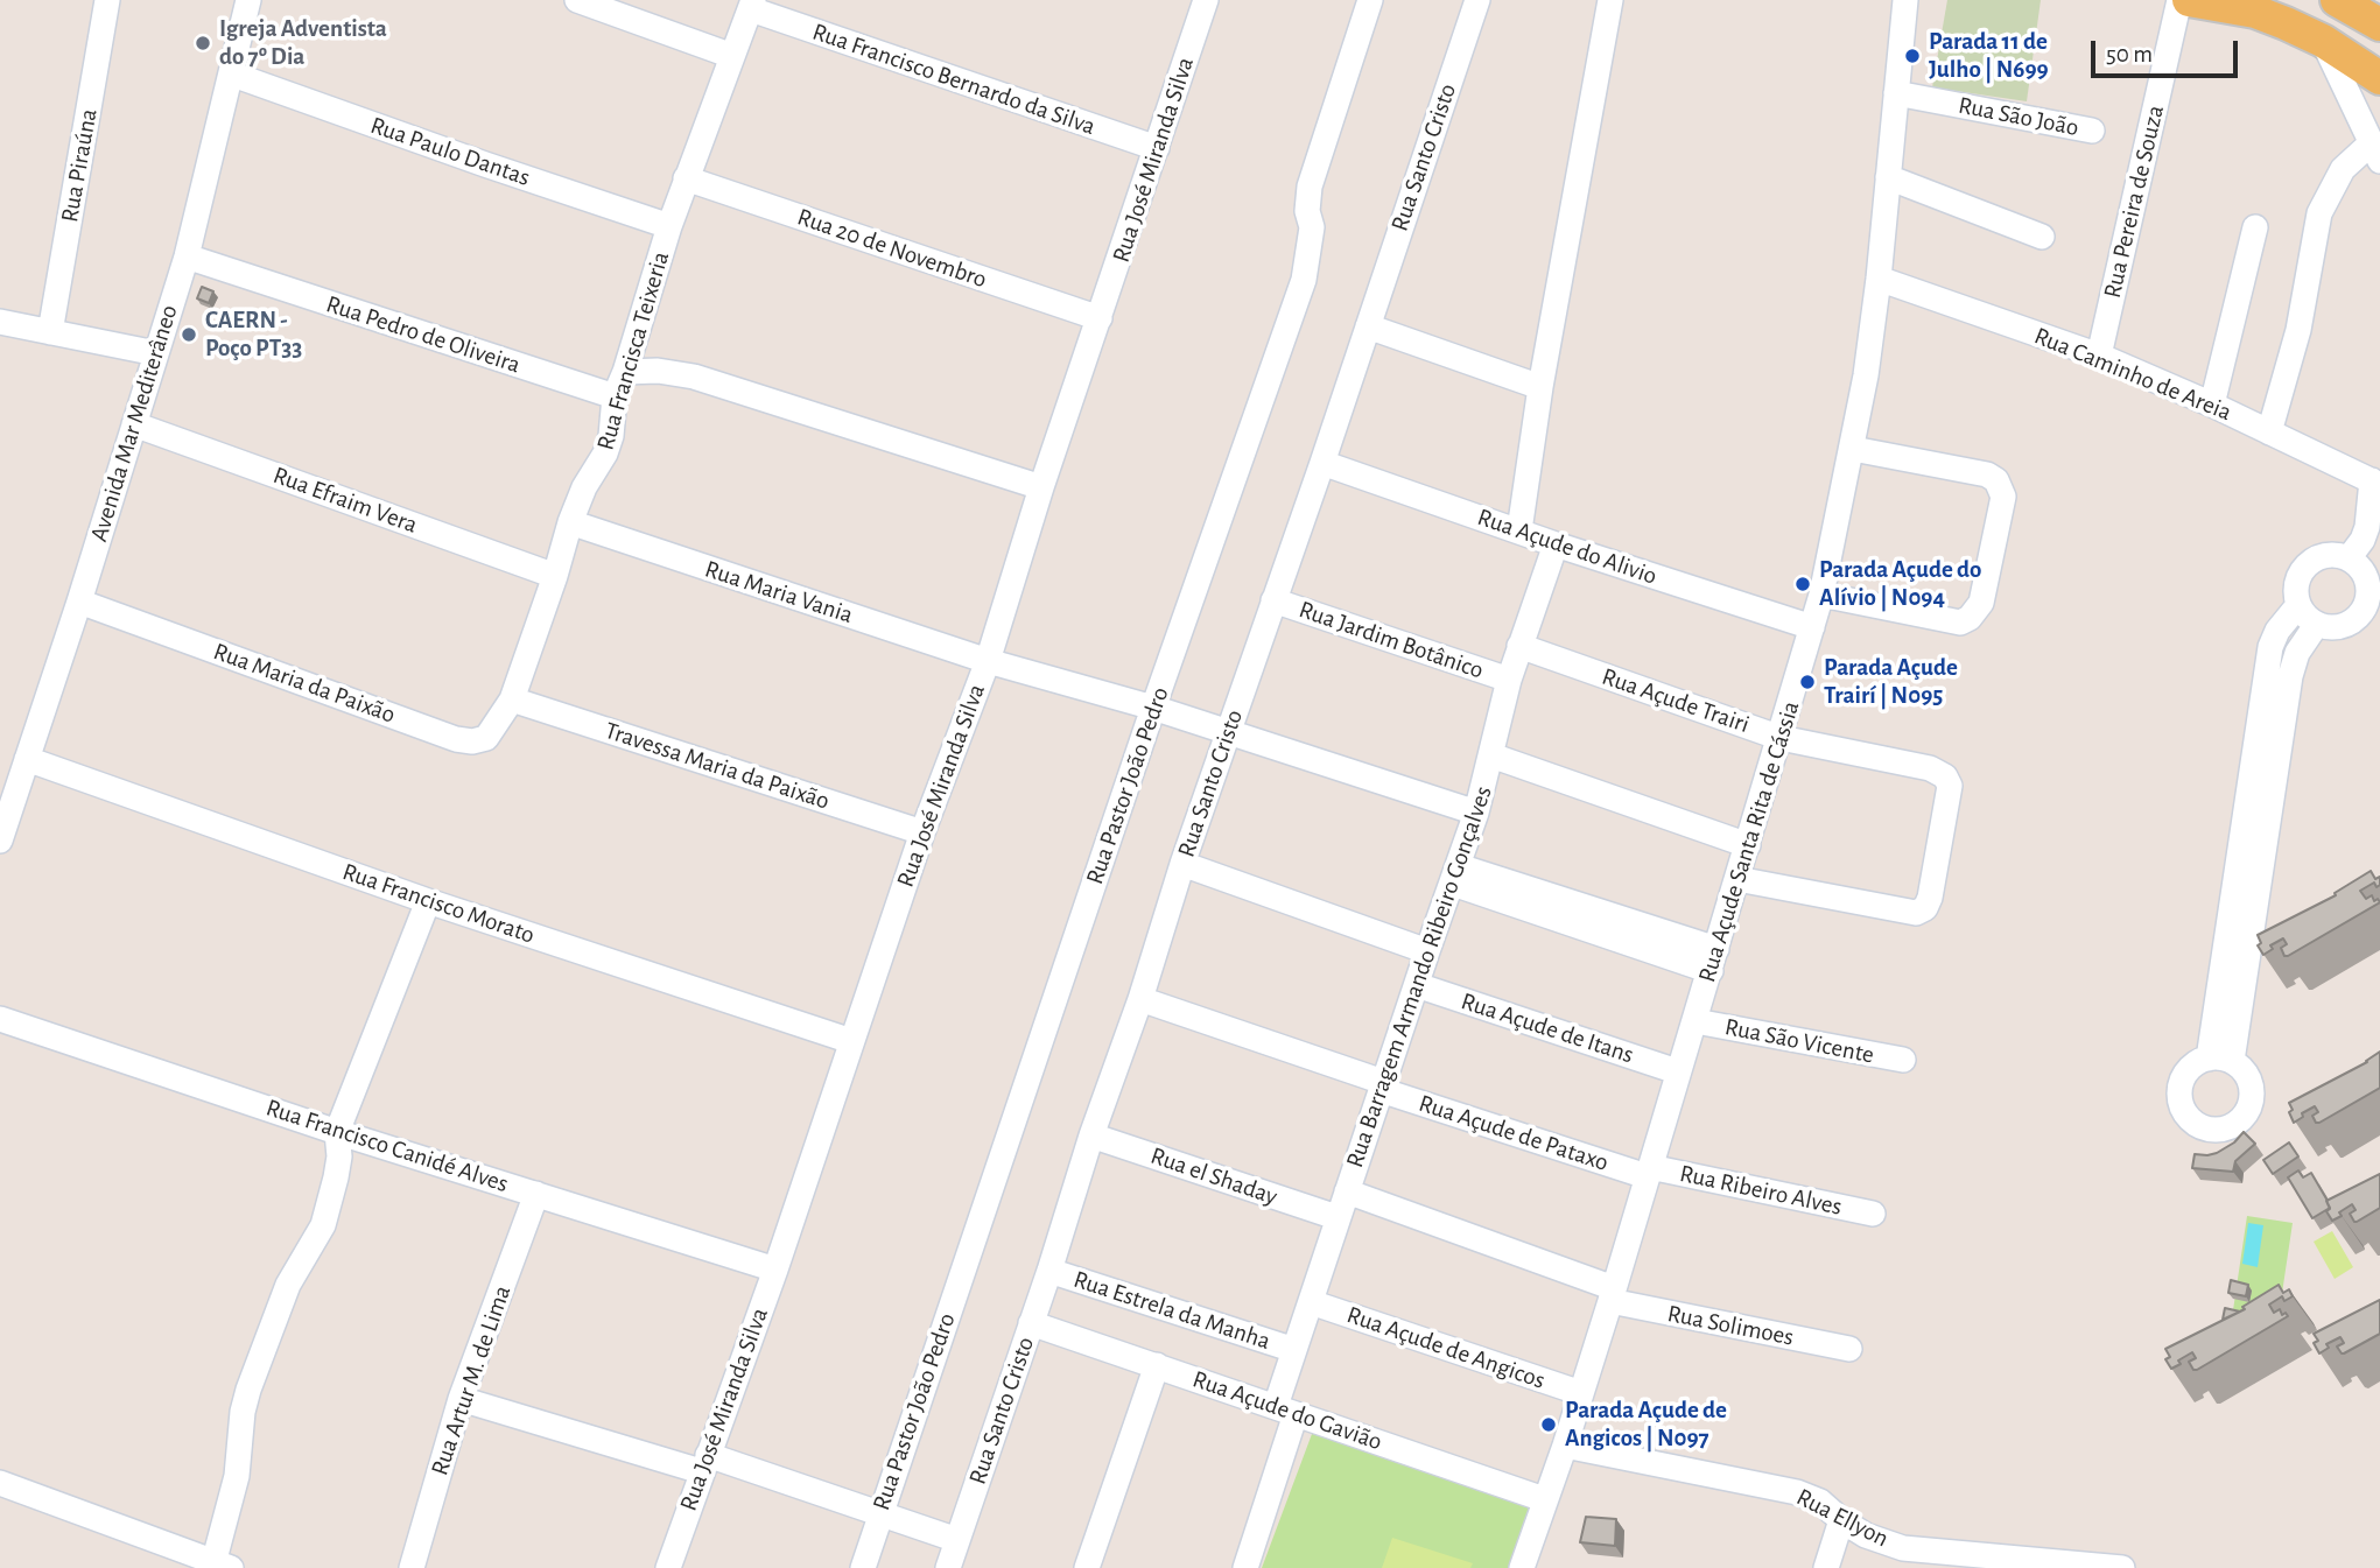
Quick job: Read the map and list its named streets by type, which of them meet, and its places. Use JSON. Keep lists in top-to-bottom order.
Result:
{
  "streets": {
    "street": [
      "Rua Francisco Bernardo da Silva",
      "Rua São João",
      "Rua Paulo Dantas",
      "Rua Santo Cristo",
      "Rua José Miranda Silva",
      "Rua Piraúna",
      "Rua Pereira de Souza",
      "Rua 20 de Novembro",
      "Rua Pedro de Oliveira",
      "Rua Francisca Teixeria",
      "Rua Caminho de Areia",
      "Avenida Mar Mediterâneo",
      "Rua Efraim Vera",
      "Rua Açude do Alivio",
      "Rua Maria Vania",
      "Rua Jardim Botânico",
      "Rua Maria da Paixão",
      "Rua Açude Trairi",
      "Travessa Maria da Paixão",
      "Rua Pastor João Pedro",
      "Rua Açude Santa Rita de Cássia",
      "Rua Francisco Morato",
      "Rua Barragem Armando Ribeiro Gonçalves",
      "Rua Açude de Itans",
      "Rua São Vicente",
      "Rua Açude de Pataxo",
      "Rua Francisco Canidé Alves",
      "Rua el Shaday",
      "Rua Ribeiro Alves",
      "Rua Estrela da Manha",
      "Rua Solimoes",
      "Rua Açude de Angicos",
      "Rua Artur M. de Lima",
      "Rua Açude do Gavião",
      "Rua Ellyon"
    ]
  },
  "crossings": [
    ["Rua Francisco Bernardo da Silva", "Rua José Miranda Silva"],
    ["Rua Francisco Bernardo da Silva", "Rua Francisca Teixeria"],
    ["Rua São João", "Rua Açude Santa Rita de Cássia"],
    ["Rua Paulo Dantas", "Rua Francisca Teixeria"],
    ["Rua Paulo Dantas", "Avenida Mar Mediterâneo"],
    ["Rua Santo Cristo", "Rua Açude do Alivio"],
    ["Rua Santo Cristo", "Rua Maria Vania"],
    ["Rua Santo Cristo", "Rua Jardim Botânico"],
    ["Rua Santo Cristo", "Rua Açude de Pataxo"],
    ["Rua Santo Cristo", "Rua el Shaday"],
    ["Rua Santo Cristo", "Rua Estrela da Manha"],
    ["Rua Santo Cristo", "Rua Açude do Gavião"],
    ["Rua José Miranda Silva", "Rua 20 de Novembro"],
    ["Rua José Miranda Silva", "Rua Maria Vania"],
    ["Rua José Miranda Silva", "Travessa Maria da Paixão"],
    ["Rua José Miranda Silva", "Rua Francisco Morato"],
    ["Rua José Miranda Silva", "Rua Francisco Canidé Alves"],
    ["Rua Pereira de Souza", "Rua Caminho de Areia"],
    ["Rua 20 de Novembro", "Rua Francisca Teixeria"],
    ["Rua Pedro de Oliveira", "Rua Francisca Teixeria"],
    ["Rua Pedro de Oliveira", "Avenida Mar Mediterâneo"],
    ["Rua Francisca Teixeria", "Rua Efraim Vera"],
    ["Rua Francisca Teixeria", "Rua Maria Vania"],
    ["Rua Francisca Teixeria", "Rua Maria da Paixão"],
    ["Rua Francisca Teixeria", "Travessa Maria da Paixão"],
    ["Rua Caminho de Areia", "Rua Açude Santa Rita de Cássia"],
    ["Avenida Mar Mediterâneo", "Rua Efraim Vera"],
    ["Avenida Mar Mediterâneo", "Rua Maria da Paixão"],
    ["Avenida Mar Mediterâneo", "Rua Francisco Morato"],
    ["Rua Açude do Alivio", "Rua Açude Santa Rita de Cássia"],
    ["Rua Açude do Alivio", "Rua Barragem Armando Ribeiro Gonçalves"],
    ["Rua Maria Vania", "Rua Pastor João Pedro"],
    ["Rua Maria Vania", "Rua Barragem Armando Ribeiro Gonçalves"],
    ["Rua Jardim Botânico", "Rua Barragem Armando Ribeiro Gonçalves"],
    ["Rua Maria da Paixão", "Travessa Maria da Paixão"],
    ["Rua Açude Trairi", "Rua Açude Santa Rita de Cássia"],
    ["Rua Açude Trairi", "Rua Barragem Armando Ribeiro Gonçalves"],
    ["Rua Açude Santa Rita de Cássia", "Rua Açude de Itans"],
    ["Rua Açude Santa Rita de Cássia", "Rua São Vicente"],
    ["Rua Açude Santa Rita de Cássia", "Rua Açude de Pataxo"],
    ["Rua Açude Santa Rita de Cássia", "Rua Ribeiro Alves"],
    ["Rua Açude Santa Rita de Cássia", "Rua Solimoes"],
    ["Rua Açude Santa Rita de Cássia", "Rua Açude de Angicos"],
    ["Rua Açude Santa Rita de Cássia", "Rua Açude do Gavião"],
    ["Rua Açude Santa Rita de Cássia", "Rua Ellyon"],
    ["Rua Barragem Armando Ribeiro Gonçalves", "Rua Açude de Itans"],
    ["Rua Barragem Armando Ribeiro Gonçalves", "Rua Açude de Pataxo"],
    ["Rua Barragem Armando Ribeiro Gonçalves", "Rua el Shaday"],
    ["Rua Barragem Armando Ribeiro Gonçalves", "Rua Estrela da Manha"],
    ["Rua Barragem Armando Ribeiro Gonçalves", "Rua Solimoes"],
    ["Rua Barragem Armando Ribeiro Gonçalves", "Rua Açude de Angicos"],
    ["Rua Barragem Armando Ribeiro Gonçalves", "Rua Açude do Gavião"],
    ["Rua Açude de Pataxo", "Rua Ribeiro Alves"],
    ["Rua Francisco Canidé Alves", "Rua Artur M. de Lima"]
  ],
  "places": [
    "Igreja Adventista do 7º Dia",
    "Parada 11 de Julho | N699",
    "CAERN - Poço PT33",
    "Parada Açude do Alívio | N094",
    "Parada Açude Trairí | N095",
    "Parada Açude de Angicos | N097"
  ],
  "scale_bar": "50 m"
}
